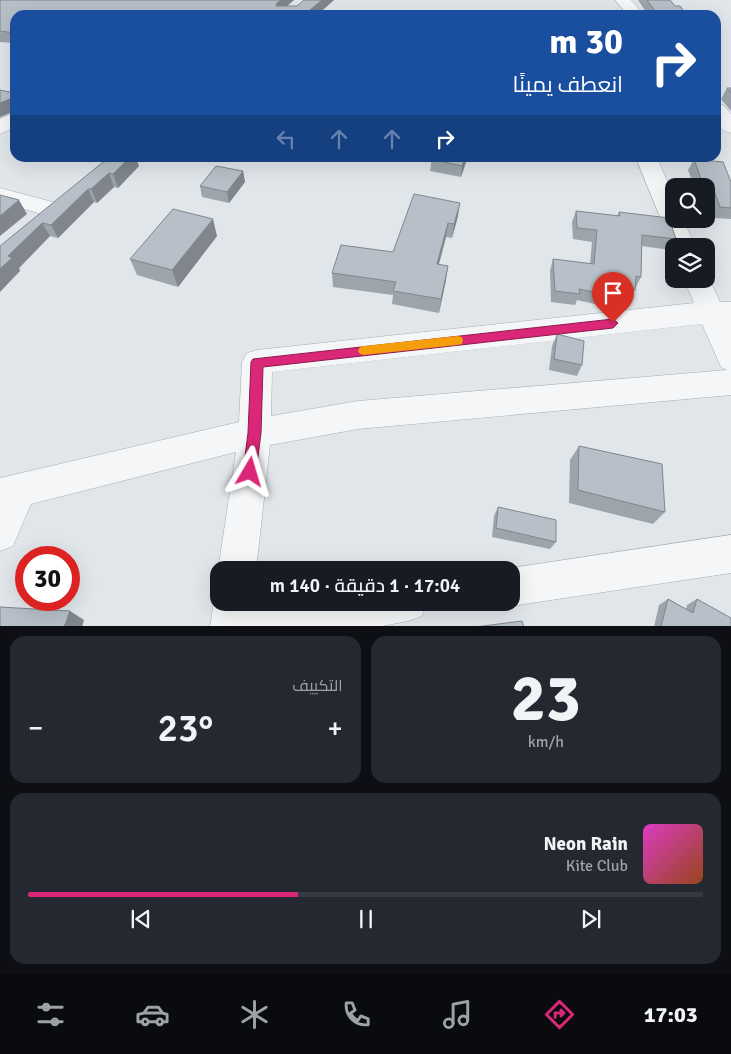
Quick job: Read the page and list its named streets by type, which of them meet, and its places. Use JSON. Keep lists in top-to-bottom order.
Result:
{
  "page": {
    "turn": ["30 m", "انعطف يمينًا"],
    "limit": "30",
    "trip": "17:04 · 1 دقيقة · 140 m",
    "tile": [
      ["23", "km/h"],
      "التكييف"
    ],
    "heat": ["−", "23°", "+"],
    "song": ["Neon Rain", "Kite Club"],
    "tabs": "17:03"
  }
}
